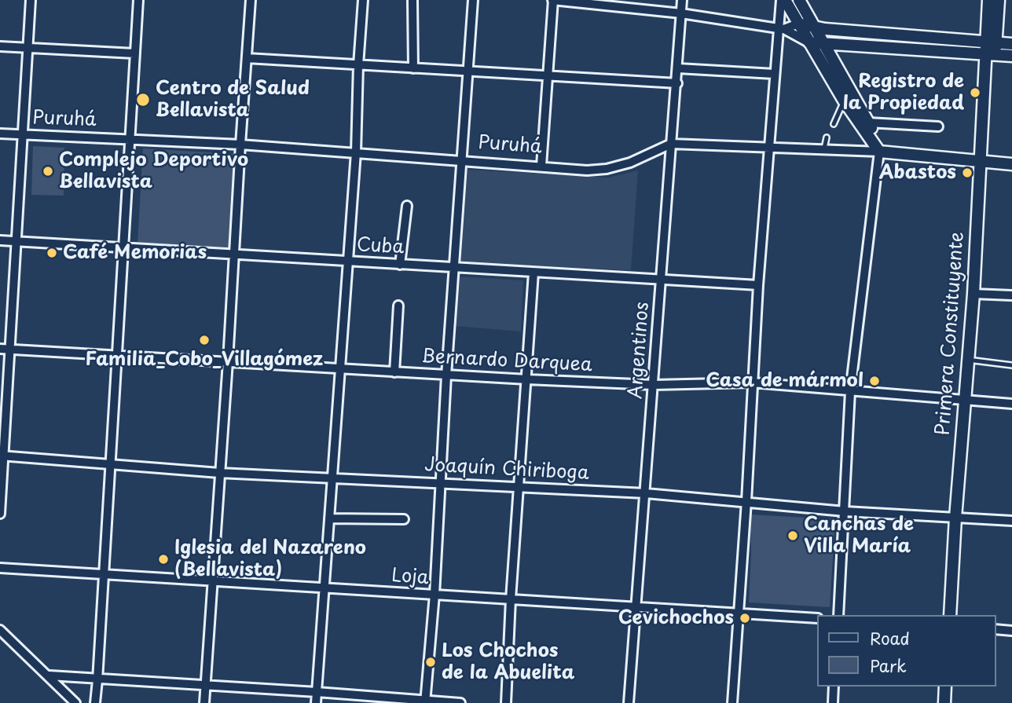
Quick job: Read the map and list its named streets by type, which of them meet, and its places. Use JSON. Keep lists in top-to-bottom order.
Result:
{
  "streets": {
    "street": [
      "Puruhá",
      "Cuba",
      "Primera Constituyente",
      "Argentinos",
      "Bernardo Darquea",
      "Joaquín Chiriboga",
      "Loja"
    ]
  },
  "crossings": [
    ["Puruhá", "Primera Constituyente"],
    ["Puruhá", "Argentinos"],
    ["Cuba", "Argentinos"],
    ["Primera Constituyente", "Bernardo Darquea"],
    ["Primera Constituyente", "Joaquín Chiriboga"],
    ["Argentinos", "Bernardo Darquea"],
    ["Argentinos", "Joaquín Chiriboga"],
    ["Argentinos", "Loja"]
  ],
  "places": [
    "Registro de la Propiedad",
    "Centro de Salud Bellavista",
    "Complejo Deportivo Bellavista",
    "Abastos",
    "Café Memorias",
    "Familia_Cobo_Villagómez",
    "Casa de mármol",
    "Canchas de Villa María",
    "Iglesia del Nazareno (Bellavista)",
    "Cevichochos",
    "Los Chochos de la Abuelita"
  ],
  "legend": ["Road", "Park"]
}
